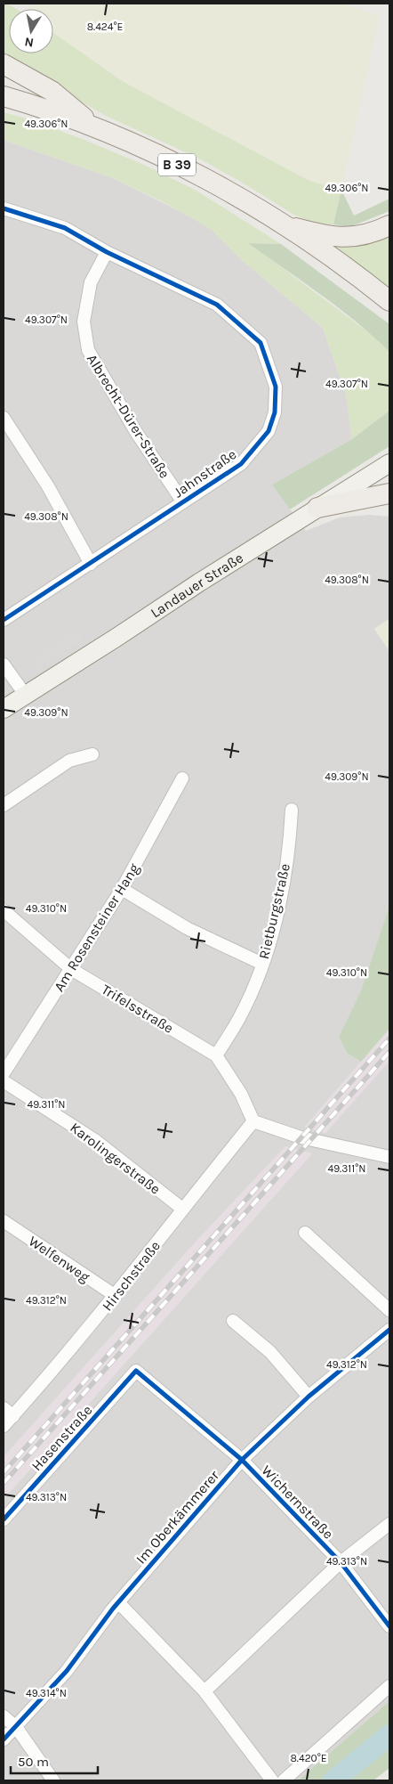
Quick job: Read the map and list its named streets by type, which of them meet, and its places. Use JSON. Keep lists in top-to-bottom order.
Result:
{
  "streets": {
    "main road": ["B 39", "Landauer Straße"],
    "street": [
      "Albrecht-Dürer-Straße",
      "Jahnstraße",
      "Rietburgstraße",
      "Am Rosensteiner Hang",
      "Trifelsstraße",
      "Karolingerstraße",
      "Welfenweg",
      "Hirschstraße",
      "Hasenstraße",
      "Wichernstraße",
      "Im Oberkämmerer"
    ]
  },
  "crossings": [
    ["Albrecht-Dürer-Straße", "Jahnstraße"],
    ["Rietburgstraße", "Trifelsstraße"],
    ["Am Rosensteiner Hang", "Trifelsstraße"],
    ["Trifelsstraße", "Hirschstraße"],
    ["Karolingerstraße", "Hirschstraße"],
    ["Welfenweg", "Hirschstraße"],
    ["Hasenstraße", "Wichernstraße"],
    ["Wichernstraße", "Im Oberkämmerer"]
  ],
  "scale_bar": "50 m",
  "north": "bottom",
  "coordinates": [
    "8.424°E",
    "49.306°N",
    "49.307°N",
    "49.308°N",
    "49.309°N",
    "49.310°N",
    "49.311°N",
    "49.312°N",
    "49.313°N",
    "49.314°N",
    "8.420°E"
  ]
}
